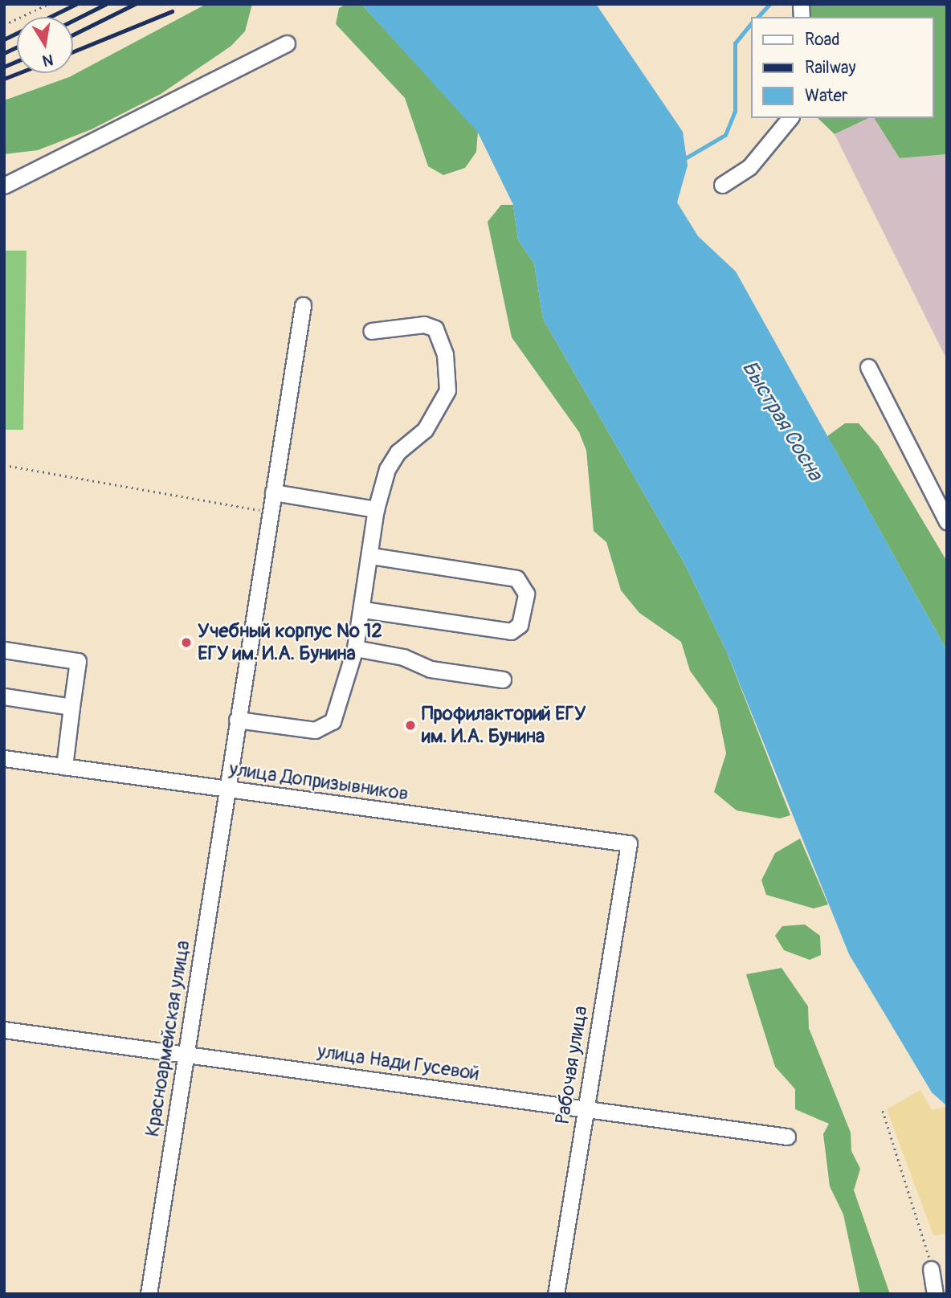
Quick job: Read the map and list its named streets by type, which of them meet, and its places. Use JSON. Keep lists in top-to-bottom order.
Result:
{
  "streets": {
    "street": [
      "улица Допризывников",
      "Красноармейская улица",
      "улица Нади Гусевой",
      "Рабочая улица"
    ]
  },
  "crossings": [
    ["улица Допризывников", "Красноармейская улица"],
    ["улица Допризывников", "Рабочая улица"],
    ["Красноармейская улица", "улица Нади Гусевой"],
    ["улица Нади Гусевой", "Рабочая улица"]
  ],
  "water": ["Быстрая Сосна"],
  "places": ["Учебный корпус № 12 ЕГУ им. И.А. Бунина", "Профилакторий ЕГУ им. И.А. Бунина"],
  "legend": ["Road", "Railway", "Water"],
  "north": "bottom"
}
